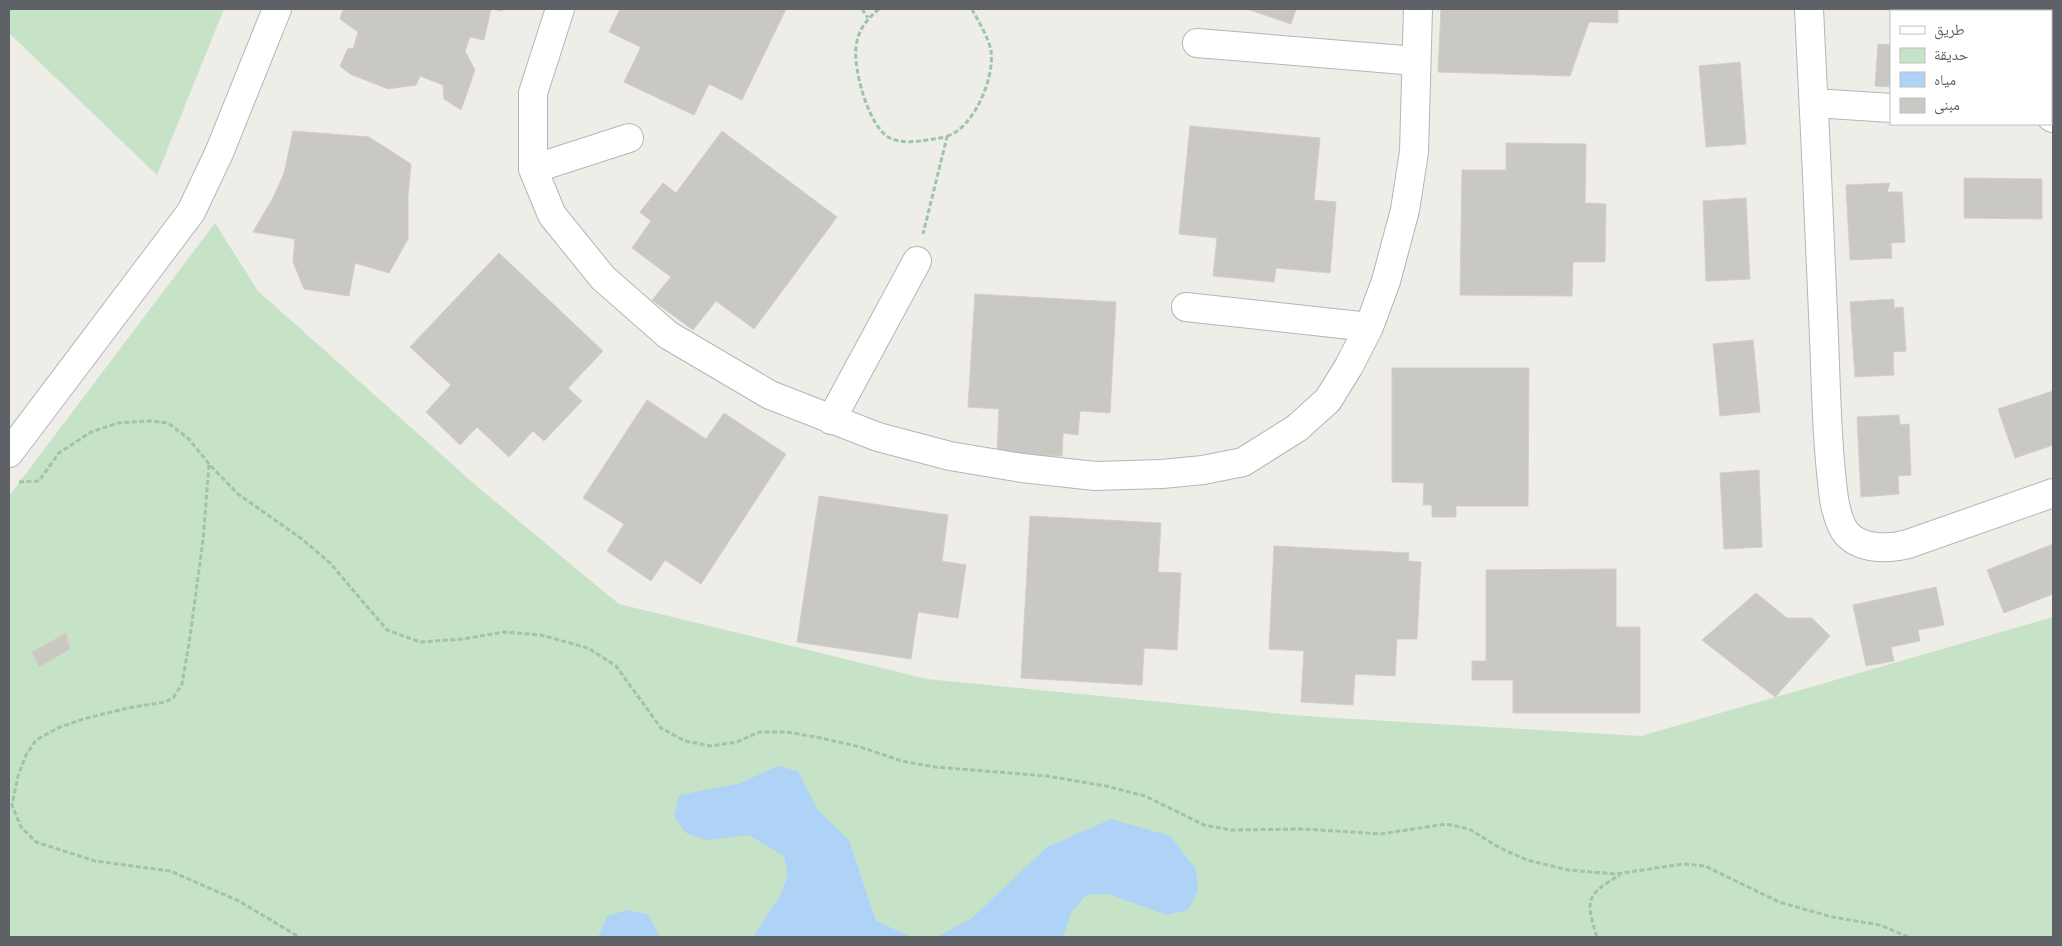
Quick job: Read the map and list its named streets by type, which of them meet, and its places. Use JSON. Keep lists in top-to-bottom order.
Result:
{
  "legend": [
    "طريق",
    "حديقة",
    "مياه",
    "مبنى"
  ]
}
